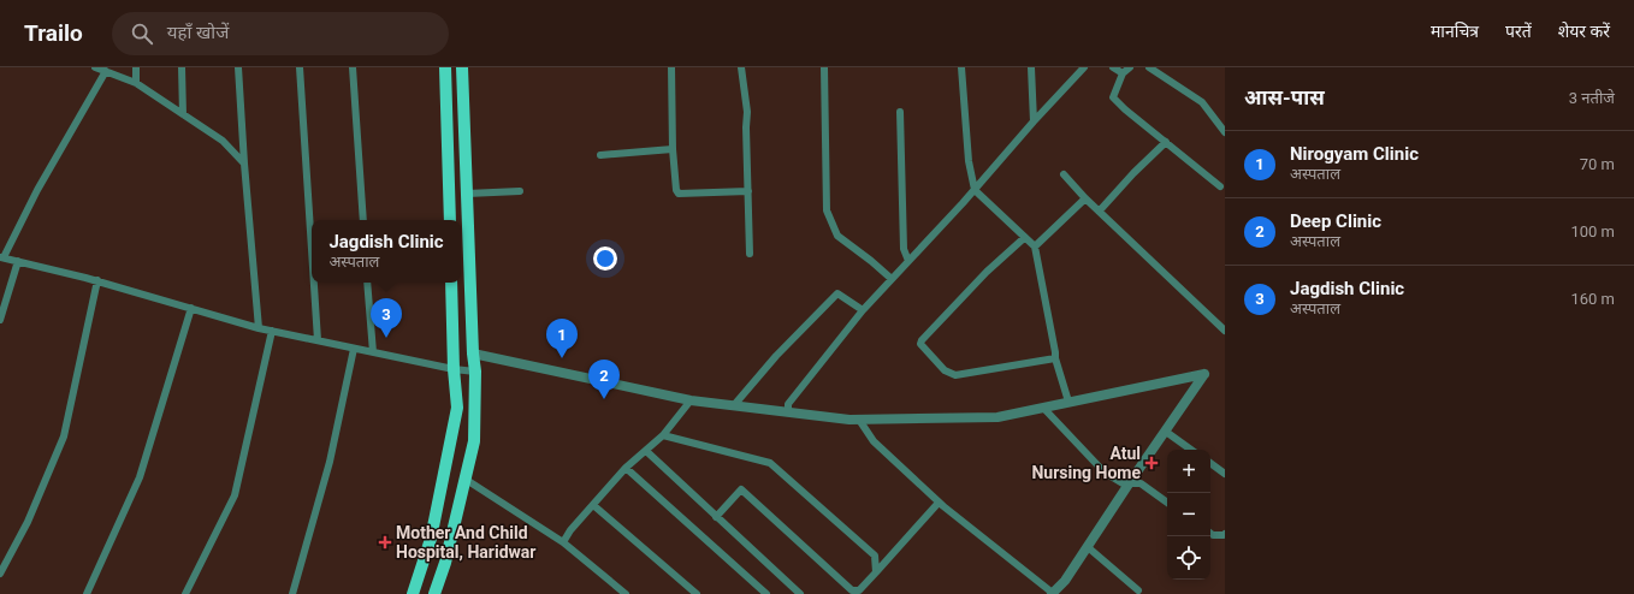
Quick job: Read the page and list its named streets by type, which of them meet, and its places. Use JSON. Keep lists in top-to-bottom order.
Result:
{
  "places": {
    "health": ["Atul Nursing Home", "Mother And Child Hospital, Haridwar"]
  },
  "page": {
    "header": "Trailo",
    "search": "यहाँ खोजें",
    "nav": ["मानचित्र", "परतें", "शेयर करें"],
    "heading": ["आस-पास", "3 नतीजे"],
    "list": [
      {
        "mark": "1",
        "name": "Nirogyam Clinic",
        "note": "अस्पताल",
        "value": "70 m"
      },
      {
        "mark": "2",
        "name": "Deep Clinic",
        "note": "अस्पताल",
        "value": "100 m"
      },
      {
        "mark": "3",
        "name": "Jagdish Clinic",
        "note": "अस्पताल",
        "value": "160 m"
      }
    ],
    "popup": ["Jagdish Clinic", "अस्पताल"],
    "pins": ["3", "1", "2"],
    "map_buttons": ["+", "−"]
  }
}
